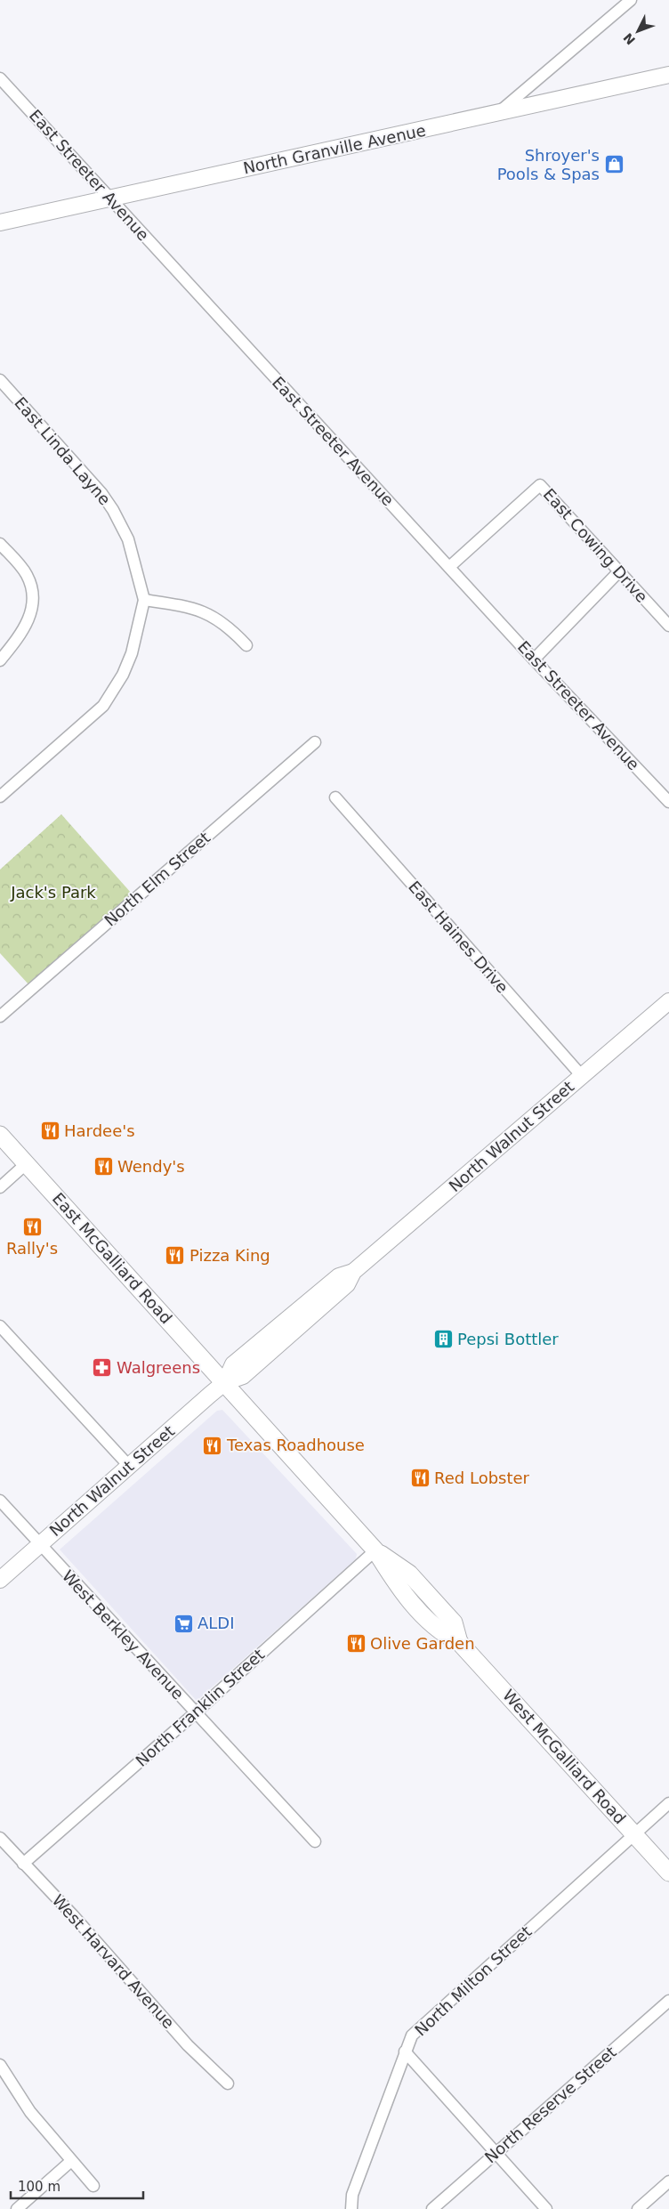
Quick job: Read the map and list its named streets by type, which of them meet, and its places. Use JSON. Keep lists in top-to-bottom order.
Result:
{
  "streets": {
    "main road": [
      "North Granville Avenue",
      "North Walnut Street",
      "East McGalliard Road",
      "West McGalliard Road"
    ],
    "street": [
      "East Streeter Avenue",
      "East Linda Layne",
      "East Cowing Drive",
      "North Elm Street",
      "East Haines Drive",
      "West Berkley Avenue",
      "North Franklin Street",
      "West Harvard Avenue",
      "North Milton Street",
      "North Reserve Street"
    ]
  },
  "crossings": [
    ["North Granville Avenue", "East Streeter Avenue"],
    ["East Streeter Avenue", "East Cowing Drive"],
    ["East Haines Drive", "North Walnut Street"],
    ["North Walnut Street", "East McGalliard Road"],
    ["North Walnut Street", "West Berkley Avenue"],
    ["North Walnut Street", "West McGalliard Road"],
    ["East McGalliard Road", "West McGalliard Road"],
    ["West Berkley Avenue", "North Franklin Street"],
    ["North Franklin Street", "West McGalliard Road"],
    ["North Franklin Street", "West Harvard Avenue"],
    ["West McGalliard Road", "North Milton Street"]
  ],
  "parks": ["Jack's Park"],
  "places": {
    "shop": ["Shroyer's Pools & Spas"],
    "restaurant": [
      "Hardee's",
      "Wendy's",
      "Rally's",
      "Pizza King",
      "Texas Roadhouse",
      "Red Lobster",
      "Olive Garden"
    ],
    "building": ["Pepsi Bottler"],
    "pharmacy": ["Walgreens"],
    "supermarket": ["ALDI"]
  },
  "scale_bar": "100 m",
  "north": "bottom left"
}
